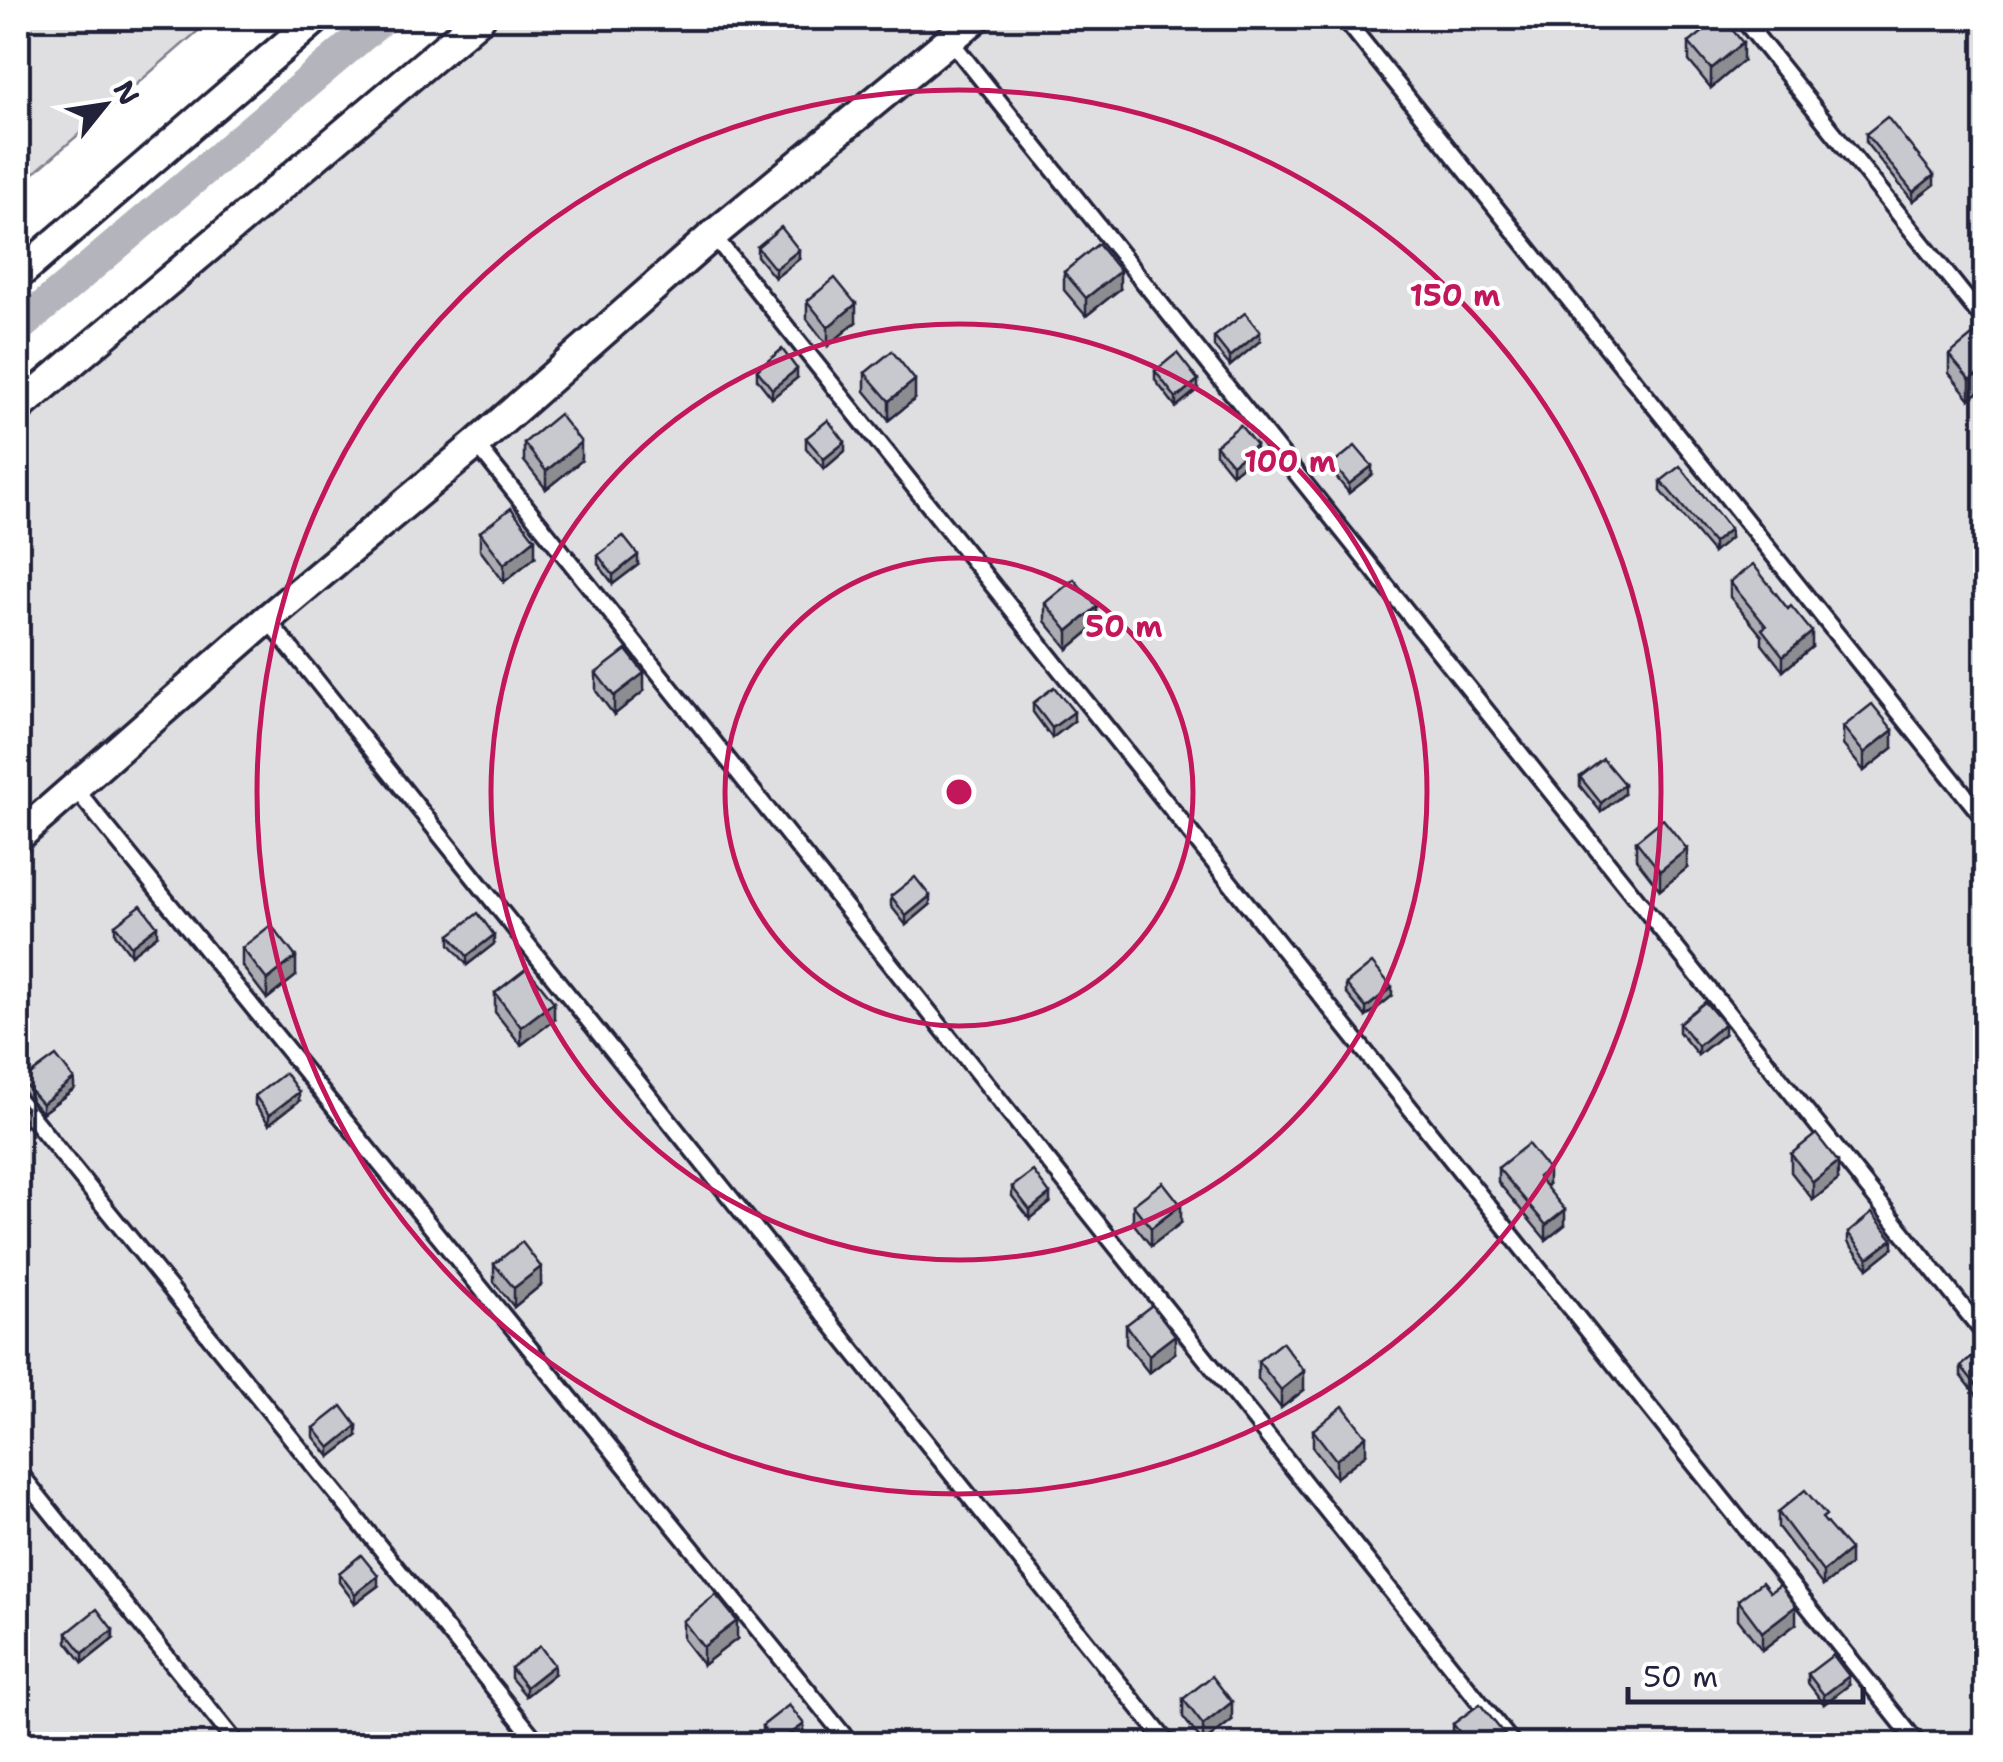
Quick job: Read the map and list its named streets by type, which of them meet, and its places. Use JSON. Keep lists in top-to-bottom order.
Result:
{
  "scale_bar": "50 m",
  "north": "top right",
  "rings": ["150 m", "100 m", "50 m"]
}
